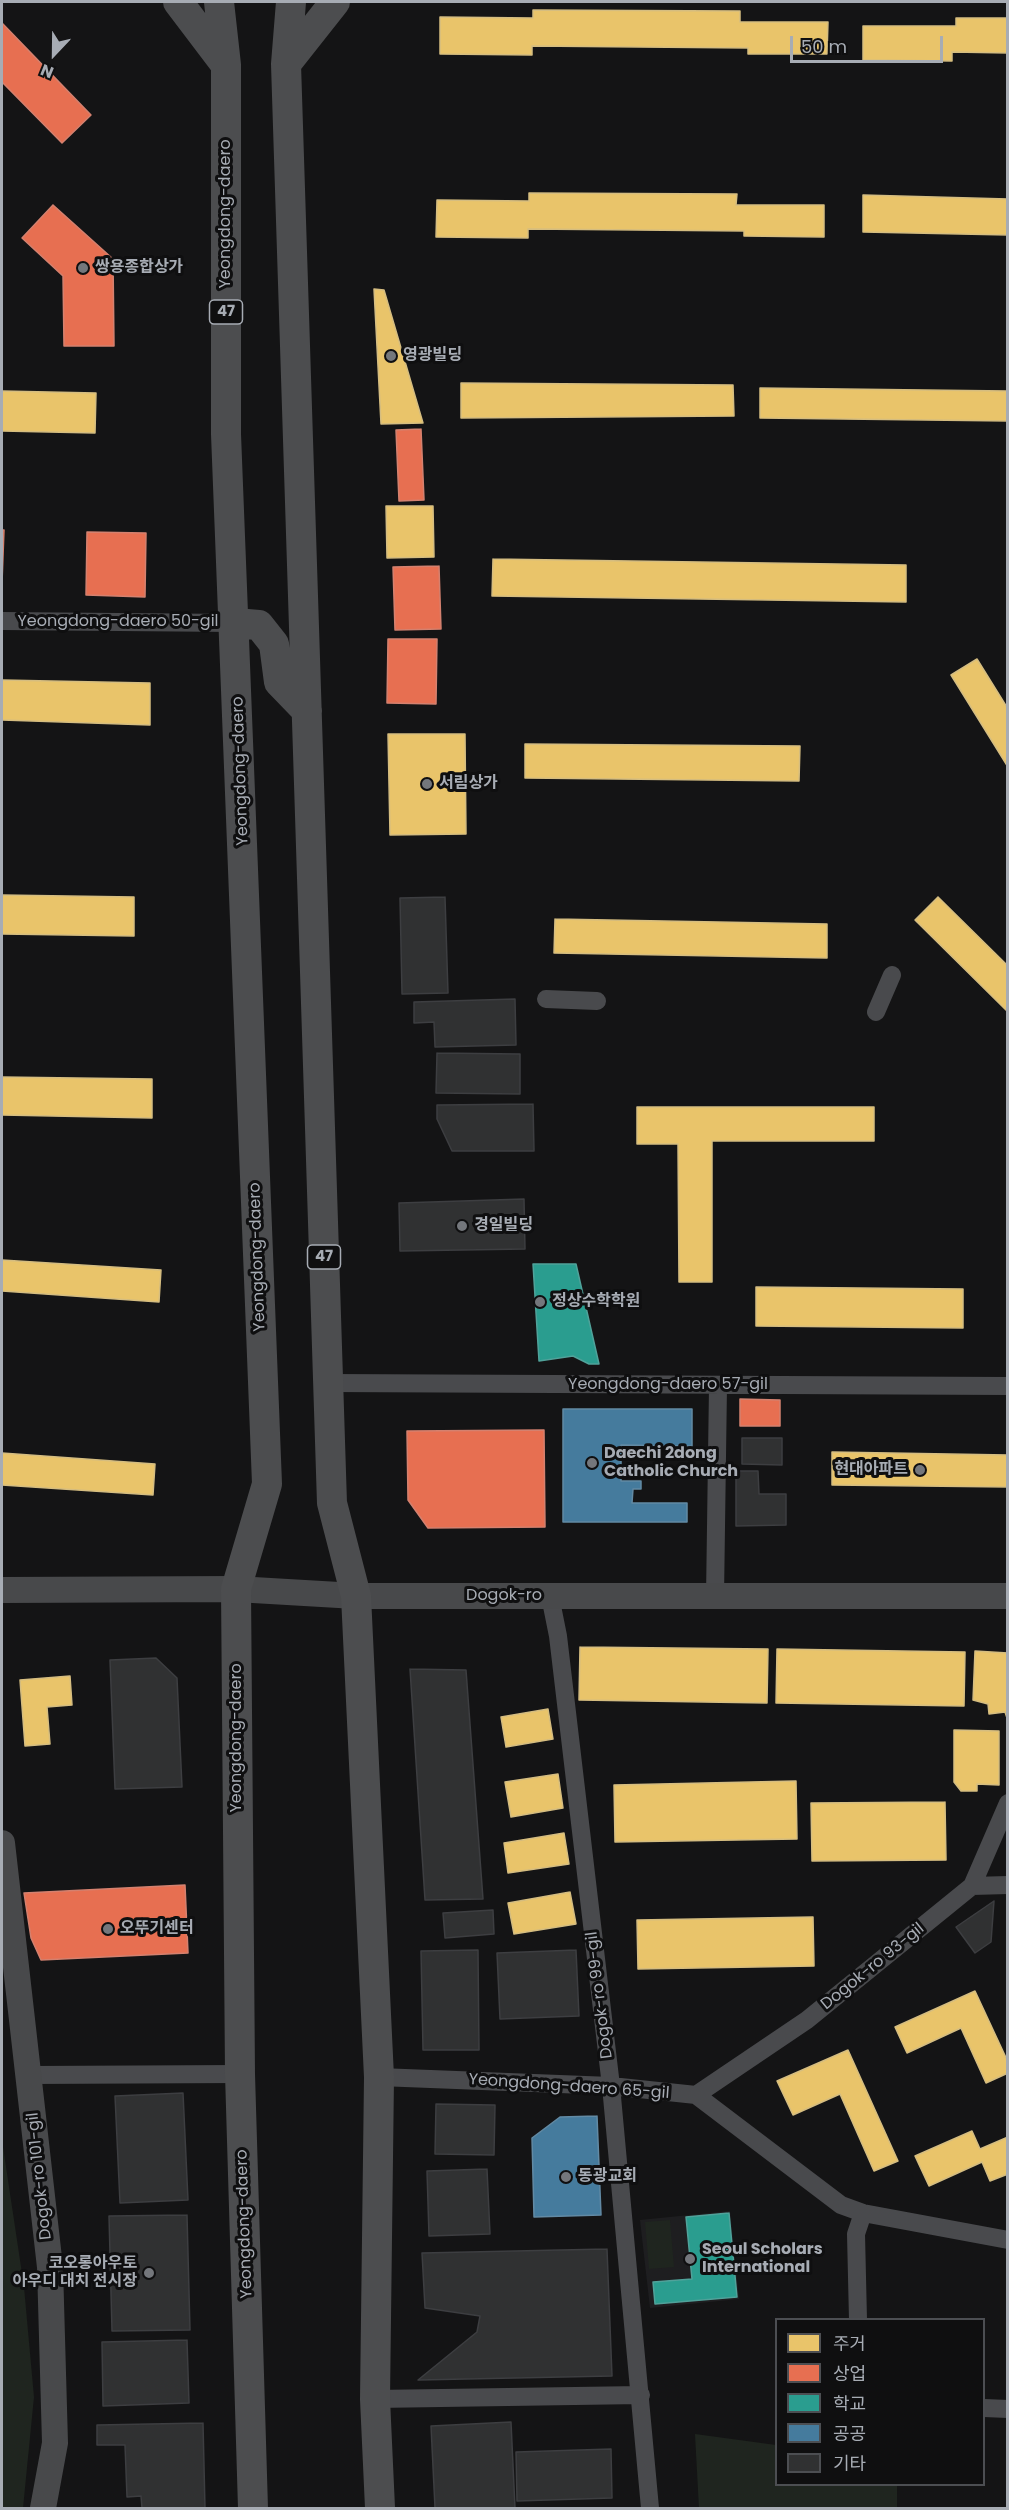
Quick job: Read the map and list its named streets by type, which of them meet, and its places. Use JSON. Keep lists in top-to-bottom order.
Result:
{
  "streets": {
    "main road": [
      "Yeongdong-daero",
      "47",
      "Dogok-ro",
      "Dogok-ro 101-gil"
    ],
    "street": [
      "Yeongdong-daero 50-gil",
      "Yeongdong-daero 57-gil",
      "Dogok-ro 93-gil",
      "Dogok-ro 99-gil",
      "Yeongdong-daero 65-gil"
    ]
  },
  "crossings": [
    ["Yeongdong-daero", "Yeongdong-daero 50-gil"],
    ["Yeongdong-daero", "Dogok-ro"],
    ["47", "Yeongdong-daero 57-gil"],
    ["47", "Dogok-ro"],
    ["47", "Yeongdong-daero 65-gil"],
    ["Dogok-ro", "Dogok-ro 99-gil"],
    ["Dogok-ro 93-gil", "Yeongdong-daero 65-gil"],
    ["Dogok-ro 99-gil", "Yeongdong-daero 65-gil"]
  ],
  "places": [
    "쌍용종합상가",
    "영광빌딩",
    "서림상가",
    "경일빌딩",
    "정상수학학원",
    "Daechi 2dong Catholic Church",
    "현대아파트",
    "오뚜기센터",
    "동광교회",
    "Seoul Scholars International",
    "코오롱아우토 아우디 대치 전시장"
  ],
  "legend": [
    "주거",
    "상업",
    "학교",
    "공공",
    "기타"
  ],
  "scale_bar": "50 m",
  "north": "bottom"
}
